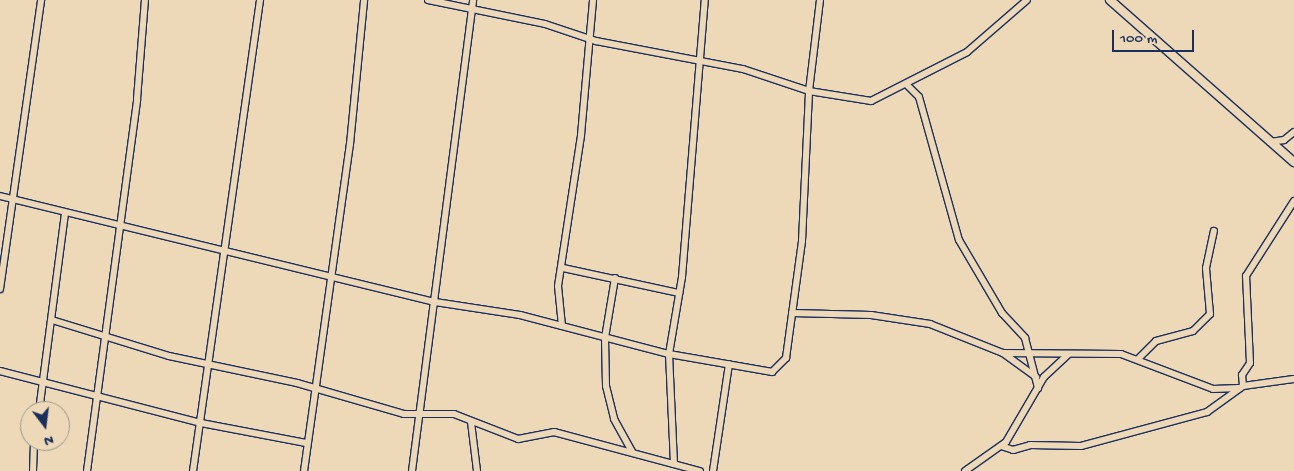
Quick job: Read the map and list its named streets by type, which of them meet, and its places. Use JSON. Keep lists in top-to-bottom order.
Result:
{
  "scale_bar": "100 m",
  "north": "bottom"
}
